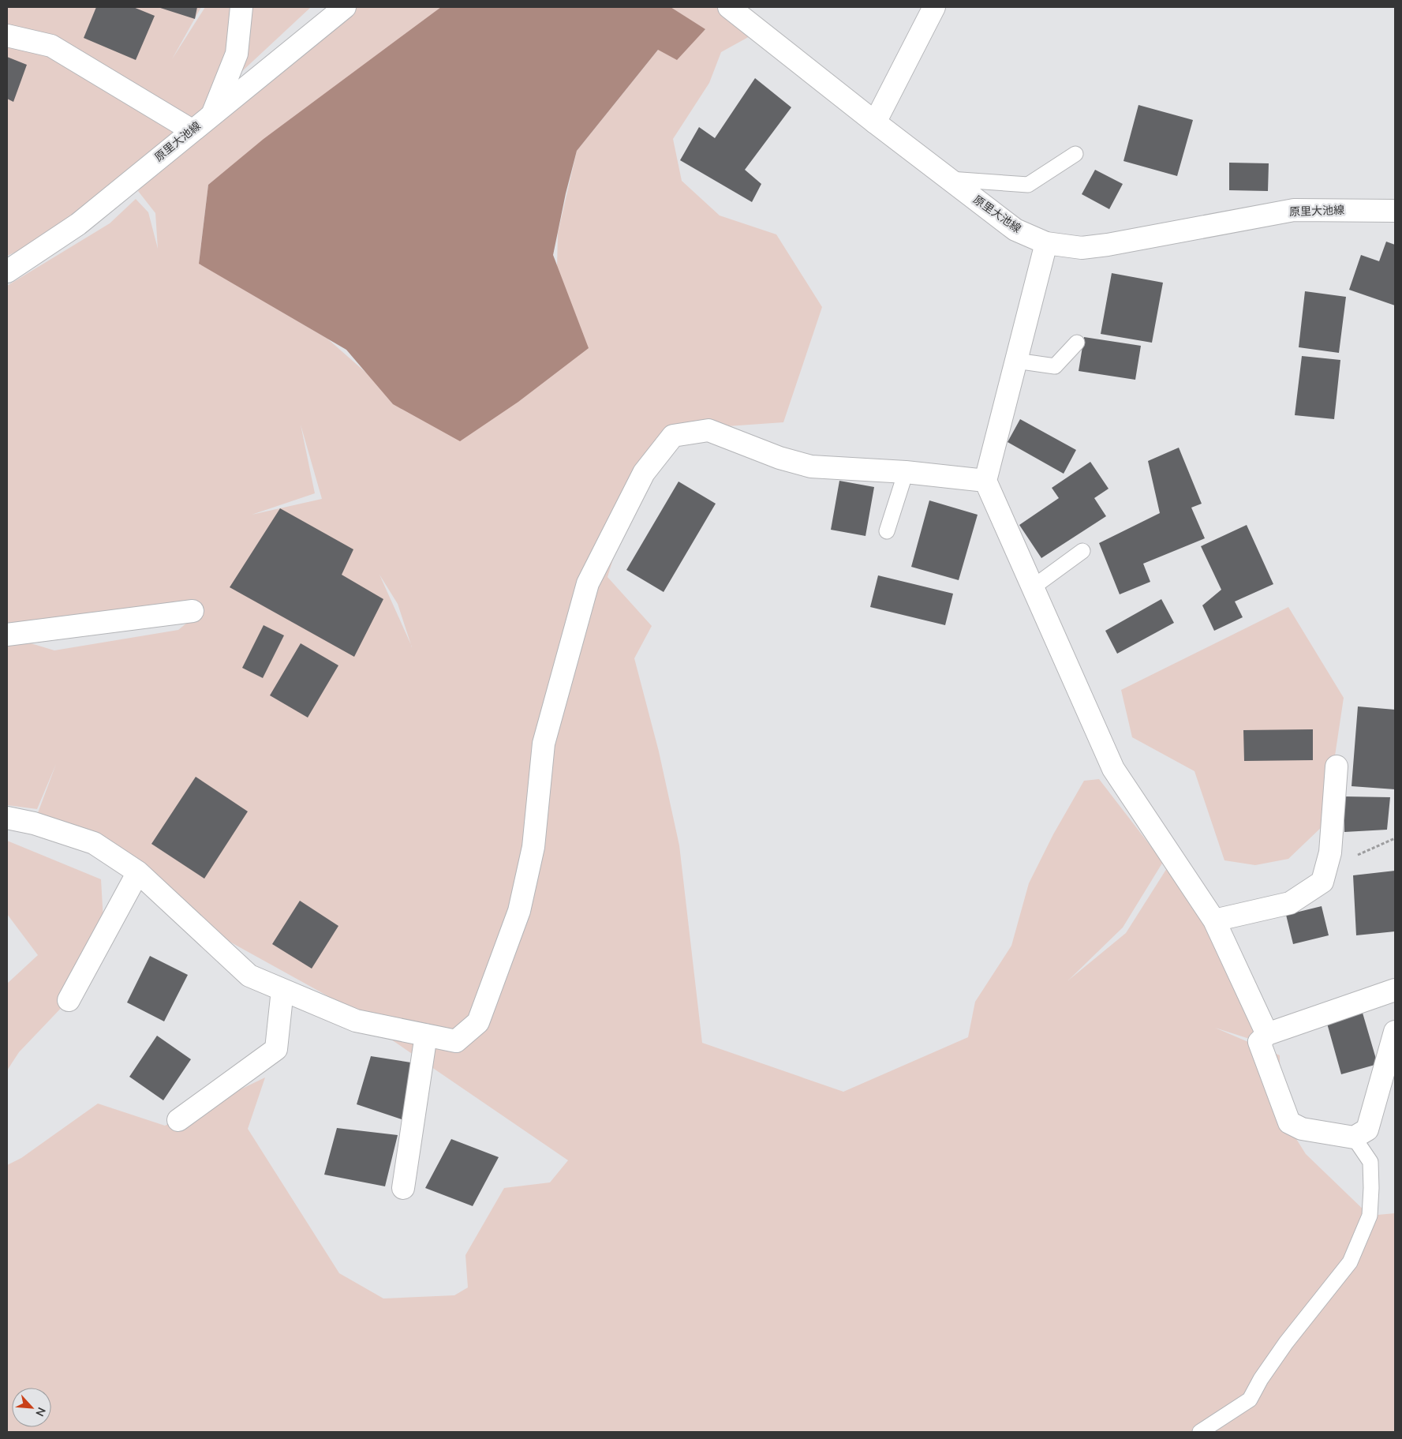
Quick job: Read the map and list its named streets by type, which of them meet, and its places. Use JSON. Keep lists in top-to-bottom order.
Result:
{
  "streets": {
    "street": ["原里大池線"]
  },
  "north": "bottom right"
}
